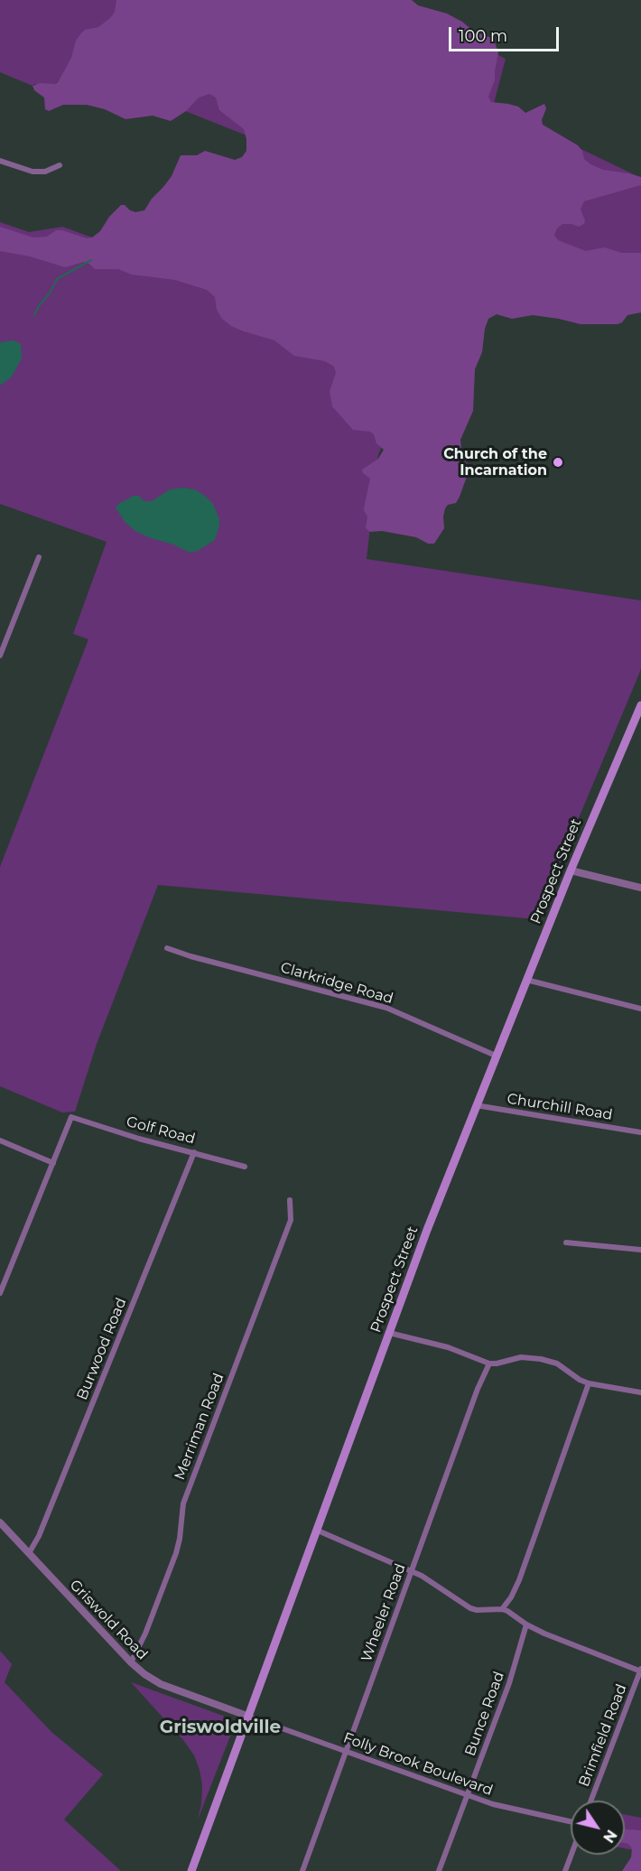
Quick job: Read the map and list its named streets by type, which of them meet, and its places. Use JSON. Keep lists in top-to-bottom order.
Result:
{
  "streets": {
    "main road": ["Prospect Street"],
    "street": [
      "Clarkridge Road",
      "Churchill Road",
      "Golf Road",
      "Burwood Road",
      "Merriman Road",
      "Wheeler Road",
      "Griswold Road",
      "Bunce Road",
      "Brimfield Road",
      "Folly Brook Boulevard"
    ]
  },
  "crossings": [
    ["Prospect Street", "Clarkridge Road"],
    ["Prospect Street", "Churchill Road"],
    ["Prospect Street", "Griswold Road"],
    ["Prospect Street", "Folly Brook Boulevard"],
    ["Golf Road", "Burwood Road"],
    ["Burwood Road", "Griswold Road"],
    ["Merriman Road", "Griswold Road"],
    ["Wheeler Road", "Folly Brook Boulevard"],
    ["Griswold Road", "Folly Brook Boulevard"],
    ["Bunce Road", "Folly Brook Boulevard"]
  ],
  "districts": ["Griswoldville"],
  "places": ["Church of the Incarnation"],
  "scale_bar": "100 m",
  "north": "bottom right"
}
